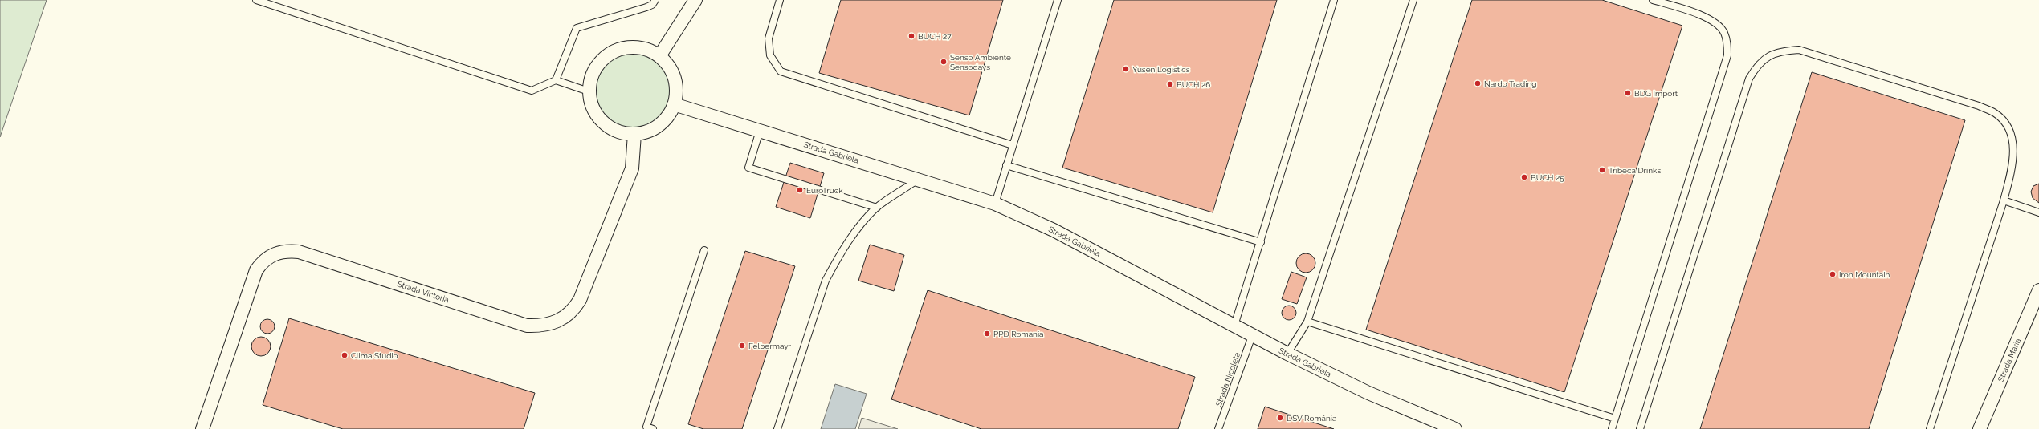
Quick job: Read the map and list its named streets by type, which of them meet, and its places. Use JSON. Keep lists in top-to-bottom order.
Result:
{
  "streets": {
    "street": ["Strada Gabriela", "Strada Victoria", "Strada Maria"],
    "lane": ["Strada Nicoleta"]
  },
  "crossings": [
    ["Strada Gabriela", "Strada Victoria"],
    ["Strada Gabriela", "Strada Nicoleta"]
  ],
  "places": [
    "BUCH 27",
    "Senso Ambiente Sensodays",
    "Yusen Logistics",
    "Nardo Trading",
    "BUCH 26",
    "BDG Import",
    "Tribeca Drinks",
    "BUCH 25",
    "EuroTruck",
    "Iron Mountain",
    "PPD Romania",
    "Felbermayr",
    "Clima Studio",
    "DSV România"
  ]
}
